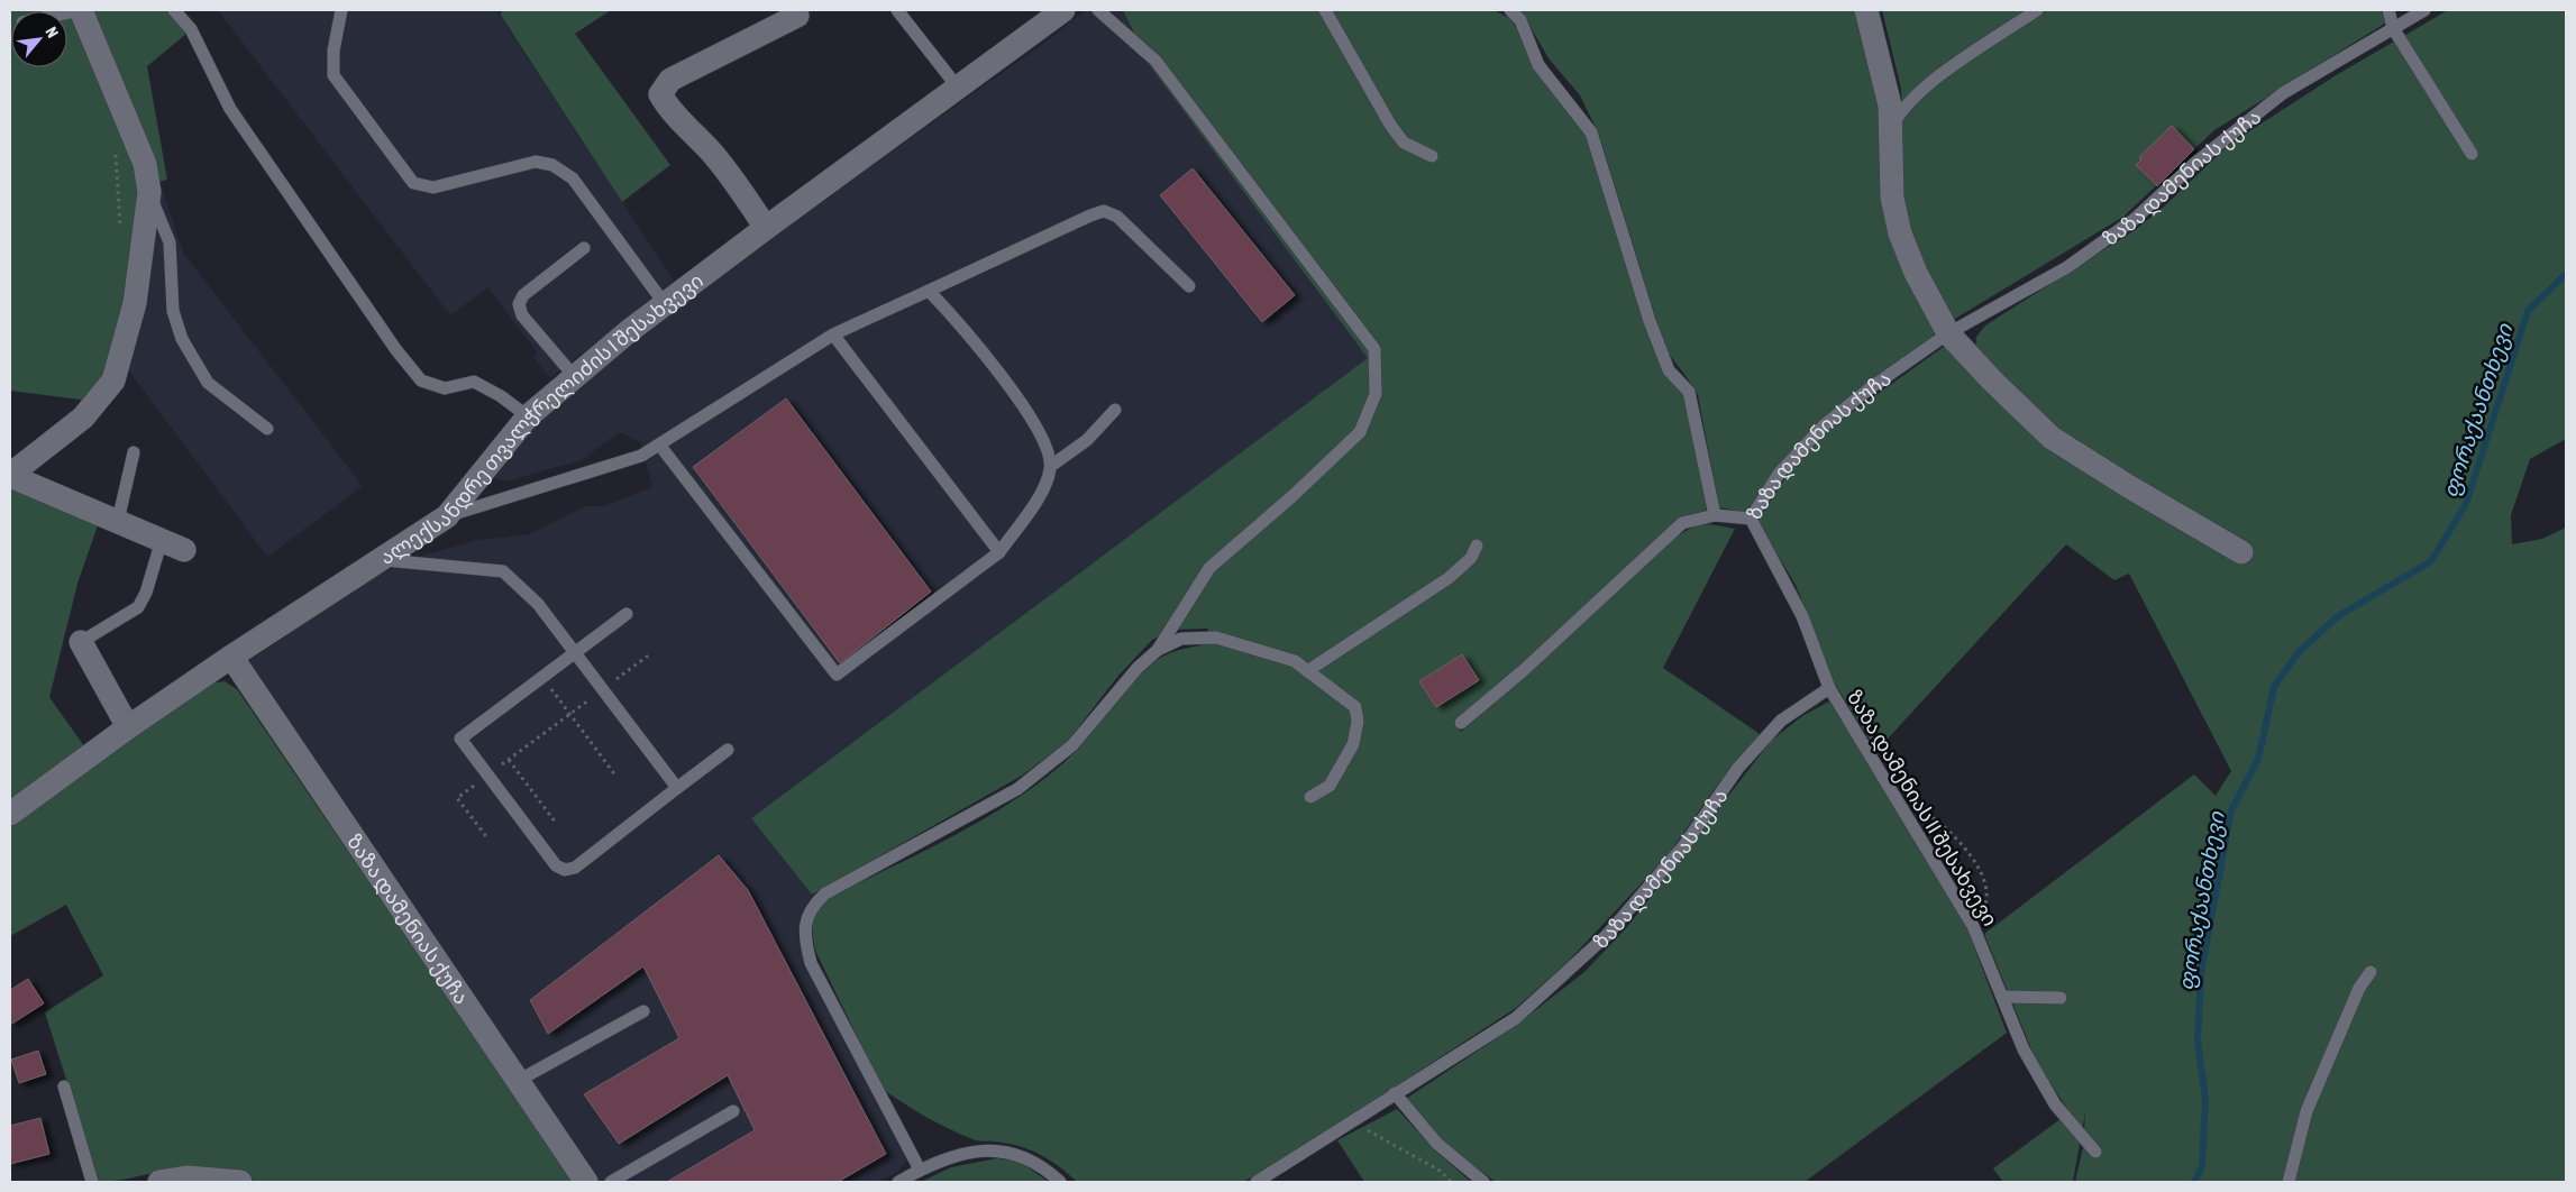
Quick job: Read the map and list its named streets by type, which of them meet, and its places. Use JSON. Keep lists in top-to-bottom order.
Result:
{
  "streets": {
    "street": ["ზაზა დამენიას ქუჩა", "ალექსანდრე თვალჭრელიძის I შესახვევი"],
    "lane": ["ზაზა დამენიას II შესახვევი"]
  },
  "crossings": [
    ["ზაზა დამენიას ქუჩა", "ალექსანდრე თვალჭრელიძის I შესახვევი"],
    ["ზაზა დამენიას ქუჩა", "ზაზა დამენიას II შესახვევი"]
  ],
  "water": ["ფორაქაანთხევი"],
  "north": "top right"
}
